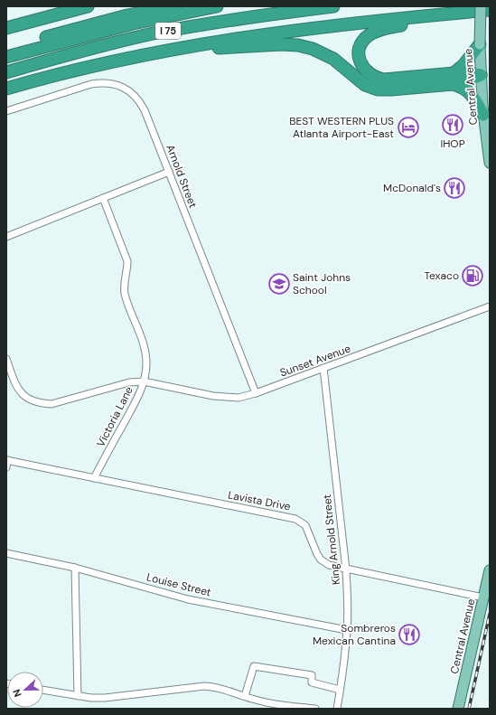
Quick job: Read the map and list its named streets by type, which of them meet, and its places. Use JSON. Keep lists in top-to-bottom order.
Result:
{
  "streets": {
    "highway": ["I 75"],
    "main road": ["Central Avenue"],
    "street": [
      "Arnold Street",
      "Sunset Avenue",
      "Victoria Lane",
      "Lavista Drive",
      "King Arnold Street",
      "Louise Street"
    ]
  },
  "crossings": [
    ["Central Avenue", "Lavista Drive"],
    ["Arnold Street", "Sunset Avenue"],
    ["Sunset Avenue", "Victoria Lane"],
    ["Sunset Avenue", "King Arnold Street"],
    ["Victoria Lane", "Lavista Drive"],
    ["Lavista Drive", "King Arnold Street"],
    ["King Arnold Street", "Louise Street"]
  ],
  "places": {
    "restaurant": ["IHOP", "McDonald's", "Sombreros Mexican Cantina"],
    "hotel": ["BEST WESTERN PLUS Atlanta Airport-East"],
    "fuel station": ["Texaco"],
    "school or university": ["Saint Johns School"]
  },
  "north": "left"
}
